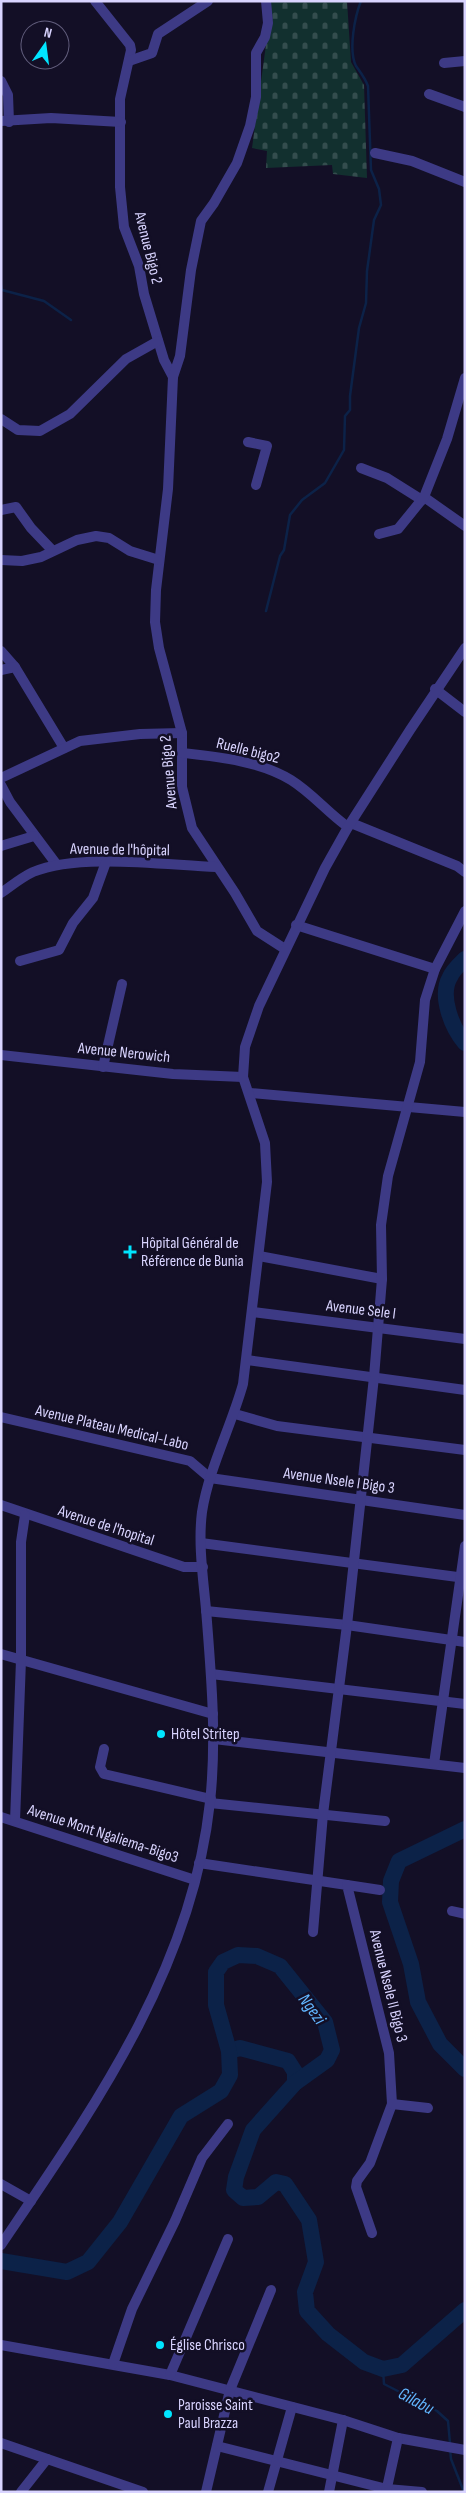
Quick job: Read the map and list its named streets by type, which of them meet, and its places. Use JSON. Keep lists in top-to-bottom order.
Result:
{
  "streets": {
    "street": [
      "Avenue Bigo 2",
      "Ruelle bigo2",
      "Avenue de l'hôpital",
      "Avenue Nerowich",
      "Avenue Sele I",
      "Avenue Plateau Medical-Labo",
      "Avenue Nsele I Bigo 3",
      "Avenue de l'hopital",
      "Avenue Mont Ngaliema-Bigo3",
      "Avenue Nsele II Bigo 3"
    ]
  },
  "crossings": [
    ["Avenue Bigo 2", "Ruelle bigo2"],
    ["Avenue Bigo 2", "Avenue de l'hôpital"],
    ["Avenue Plateau Medical-Labo", "Avenue Nsele I Bigo 3"]
  ],
  "water": ["Ngezi", "Gilabu"],
  "places": {
    "health": ["Hôpital Général de Référence de Bunia"],
    "other": ["Hôtel Stritep", "Église Chrisco", "Paroisse Saint Paul Brazza"]
  },
  "north": "top"
}
